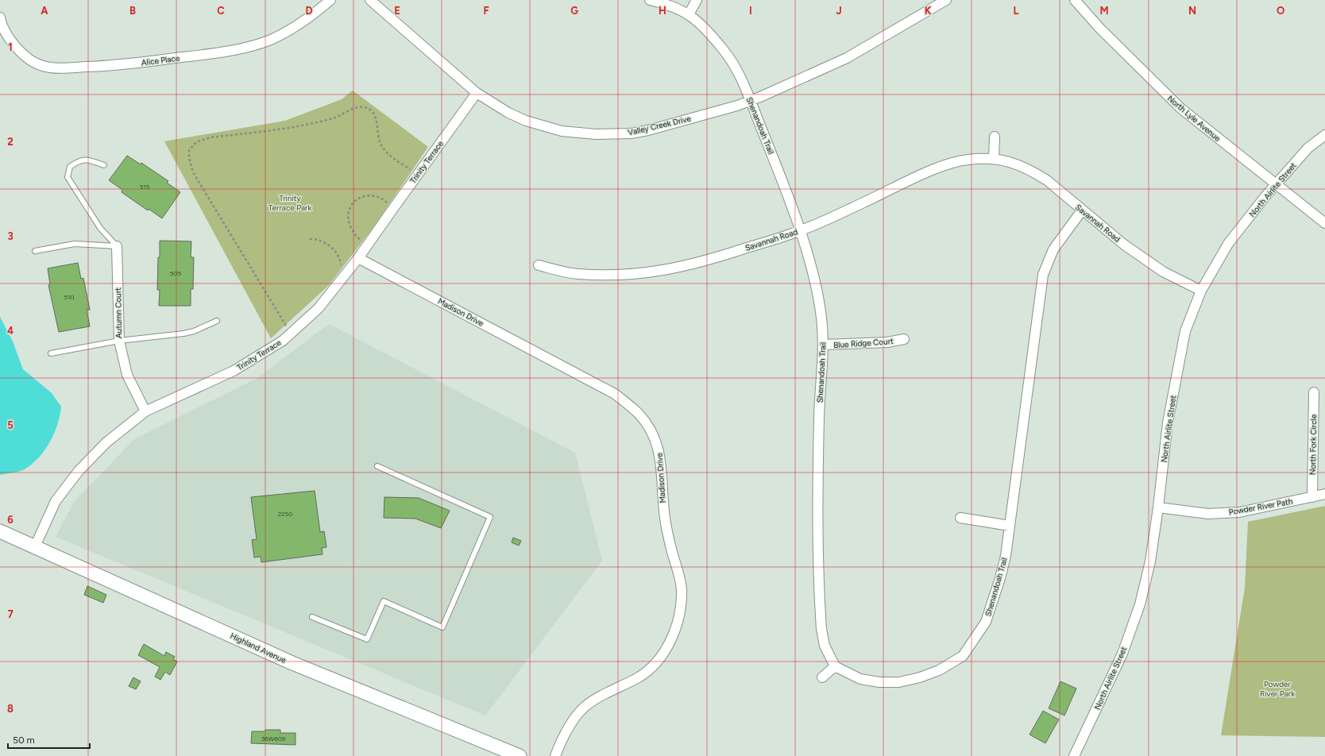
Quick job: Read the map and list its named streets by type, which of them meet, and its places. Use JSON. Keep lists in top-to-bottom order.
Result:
{
  "streets": {
    "main road": ["Highland Avenue"],
    "street": [
      "Alice Place",
      "North Lyle Avenue",
      "Valley Creek Drive",
      "Shenandoah Trail",
      "Trinity Terrace",
      "North Airlite Street",
      "Savannah Road",
      "Madison Drive",
      "Autumn Court",
      "Blue Ridge Court",
      "North Fork Circle",
      "Powder River Path"
    ]
  },
  "crossings": [
    ["North Lyle Avenue", "North Airlite Street"],
    ["Valley Creek Drive", "Shenandoah Trail"],
    ["Valley Creek Drive", "Trinity Terrace"],
    ["Shenandoah Trail", "Savannah Road"],
    ["Shenandoah Trail", "Blue Ridge Court"],
    ["Trinity Terrace", "Madison Drive"],
    ["Trinity Terrace", "Autumn Court"],
    ["Trinity Terrace", "Highland Avenue"],
    ["North Airlite Street", "Savannah Road"],
    ["North Airlite Street", "Powder River Path"],
    ["North Fork Circle", "Powder River Path"]
  ],
  "parks": ["Trinity Terrace Park", "Powder River Park"],
  "house_numbers": [
    "515",
    "505",
    "510",
    "2250",
    "36W609"
  ],
  "scale_bar": "50 m",
  "grid": {
    "columns": [
      "A",
      "B",
      "C",
      "D",
      "E",
      "F",
      "G",
      "H",
      "I",
      "J",
      "K",
      "L",
      "M",
      "N",
      "O"
    ],
    "rows": [
      "1",
      "2",
      "3",
      "4",
      "5",
      "6",
      "7",
      "8"
    ]
  }
}
